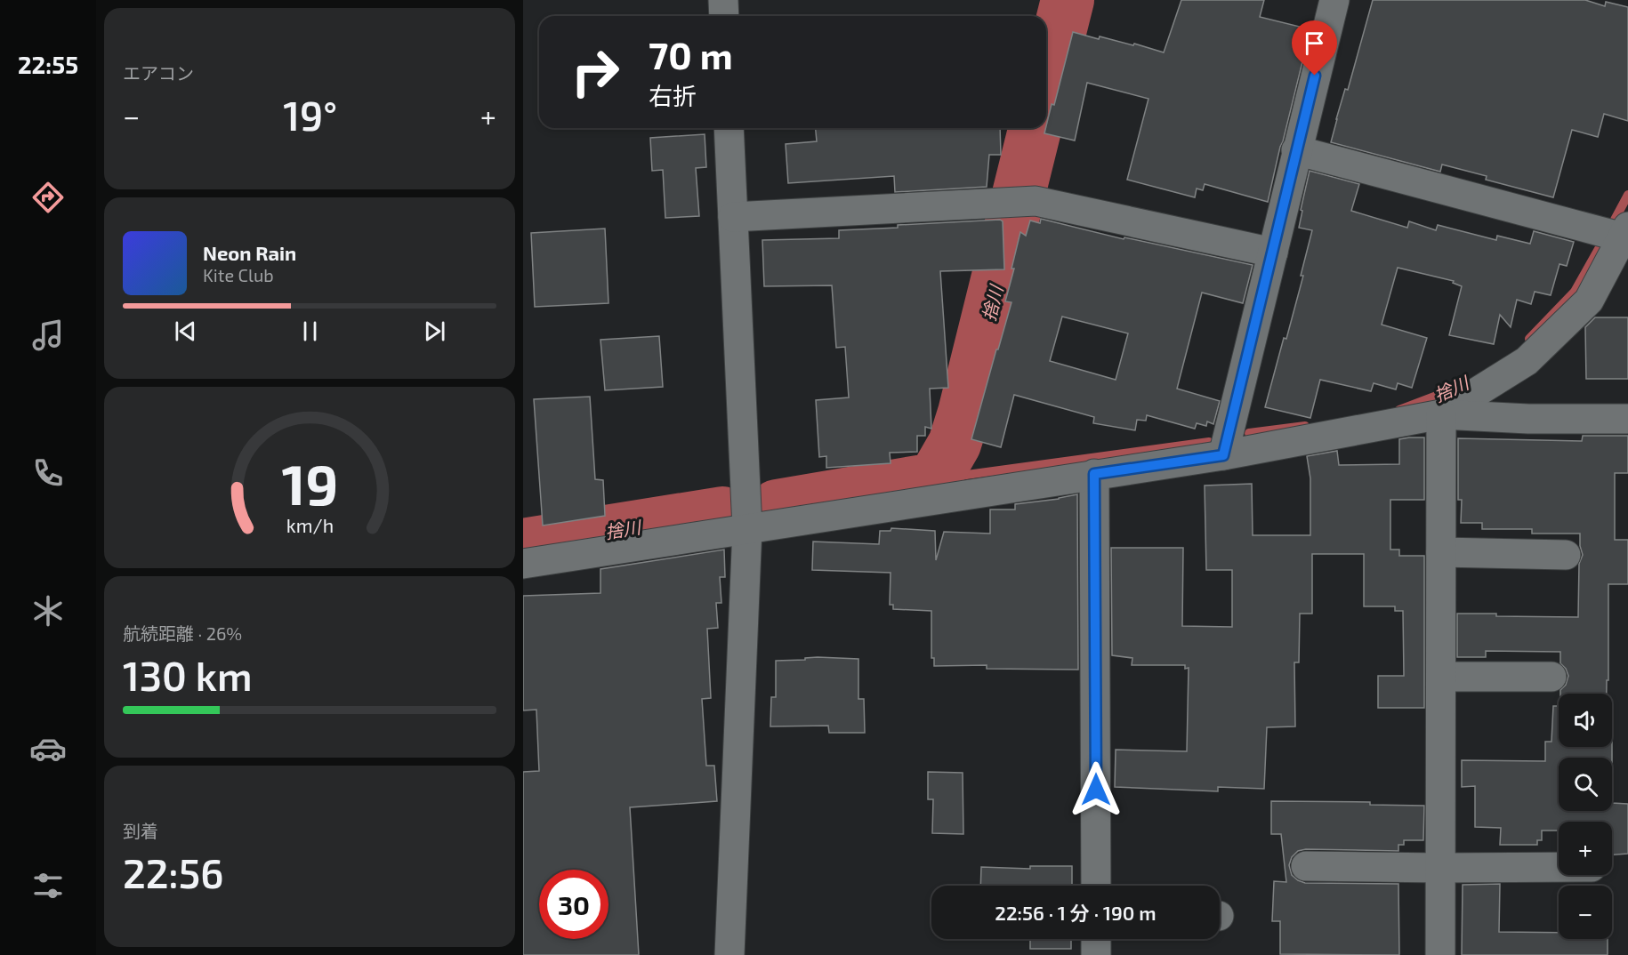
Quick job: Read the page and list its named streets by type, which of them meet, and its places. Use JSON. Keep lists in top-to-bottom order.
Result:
{
  "water": ["捨川"],
  "page": {
    "tabs": "22:55",
    "tile": [
      "エアコン",
      ["航続距離 · 26%", "130 km"],
      ["到着", "22:56"]
    ],
    "turn": ["70 m", "右折"],
    "heat": ["−", "19°", "+"],
    "song": ["Neon Rain", "Kite Club"],
    "map_buttons": ["+", "−"],
    "limit": "30",
    "trip": "22:56 · 1 分 · 190 m",
    "gauge": ["19", "km/h"]
  }
}
